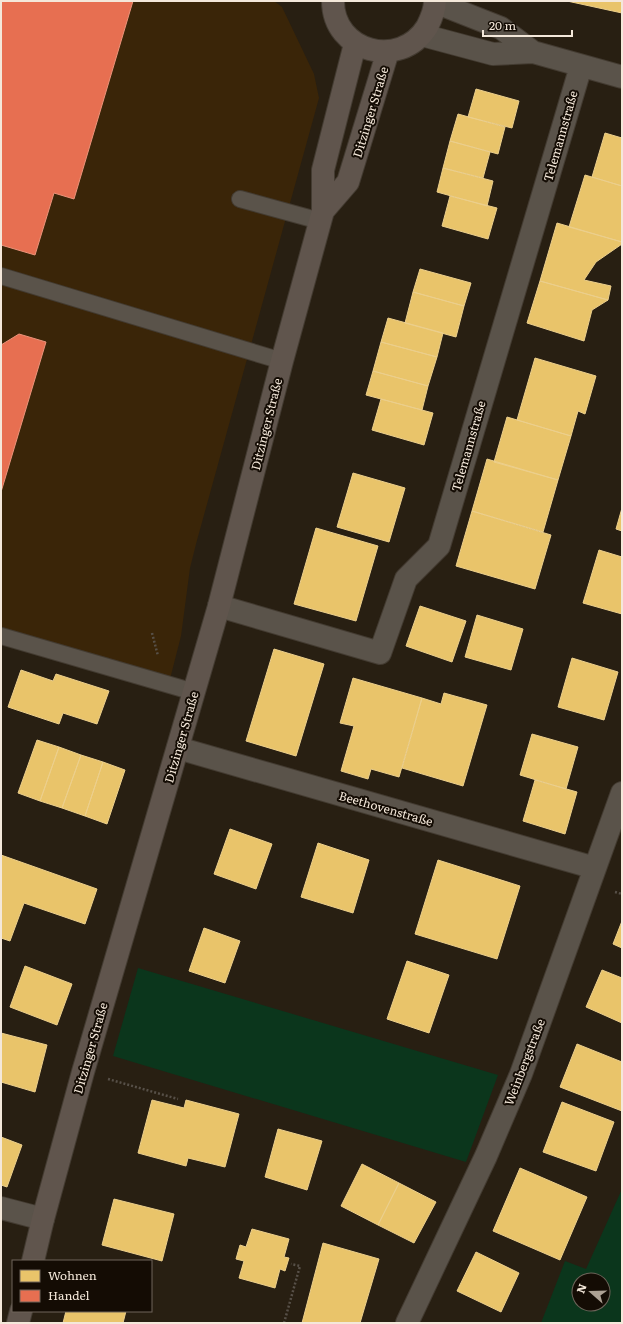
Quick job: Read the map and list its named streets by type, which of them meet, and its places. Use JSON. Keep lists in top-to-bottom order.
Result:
{
  "streets": {
    "street": [
      "Ditzinger Straße",
      "Telemannstraße",
      "Beethovenstraße",
      "Weinbergstraße"
    ]
  },
  "crossings": [
    ["Ditzinger Straße", "Telemannstraße"],
    ["Ditzinger Straße", "Beethovenstraße"],
    ["Beethovenstraße", "Weinbergstraße"]
  ],
  "legend": ["Wohnen", "Handel"],
  "scale_bar": "20 m",
  "north": "left"
}
